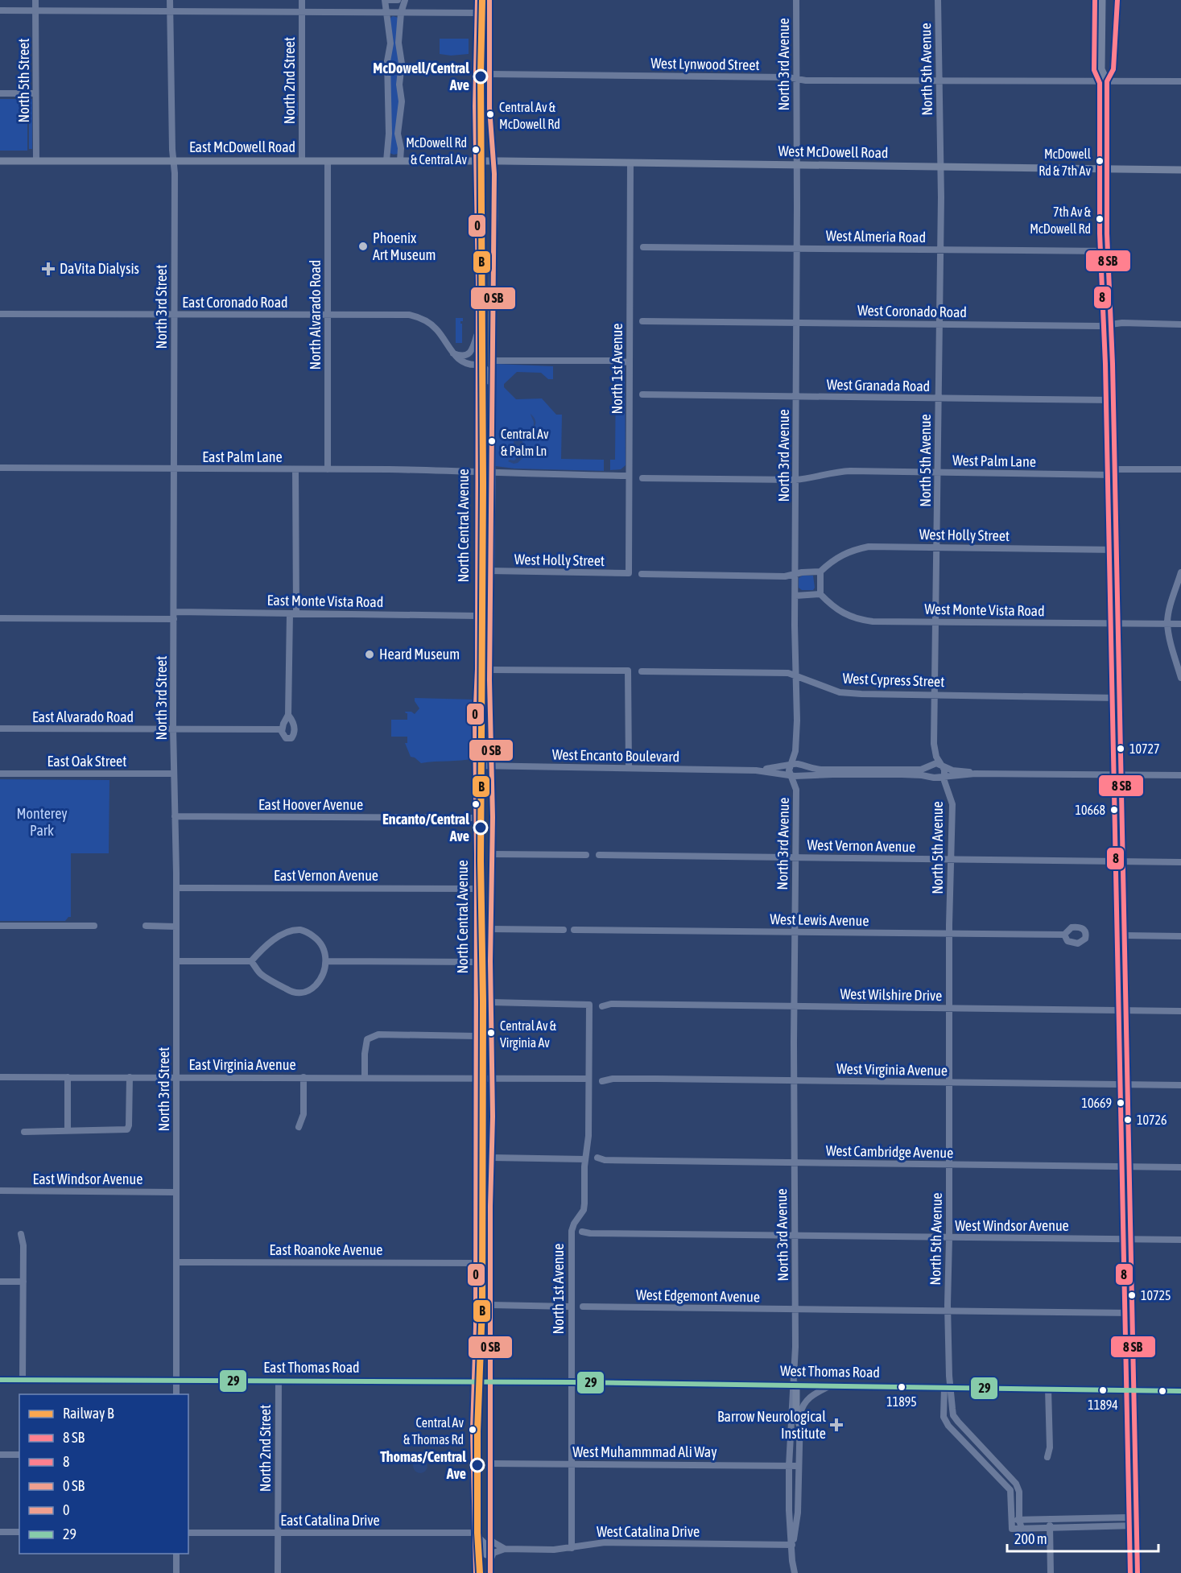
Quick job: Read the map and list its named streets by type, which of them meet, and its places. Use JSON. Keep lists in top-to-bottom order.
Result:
{
  "streets": {
    "main road": [
      "East McDowell Road",
      "West McDowell Road",
      "North Central Avenue",
      "East Thomas Road",
      "West Thomas Road"
    ],
    "street": [
      "West Lynwood Street",
      "North 3rd Avenue",
      "North 5th Avenue",
      "North 5th Street",
      "North 2nd Street",
      "West Almeria Road",
      "East Coronado Road",
      "North 3rd Street",
      "West Coronado Road",
      "North Alvarado Road",
      "North 1st Avenue",
      "West Granada Road",
      "East Palm Lane",
      "West Palm Lane",
      "West Holly Street",
      "East Monte Vista Road",
      "West Monte Vista Road",
      "West Cypress Street",
      "East Alvarado Road",
      "West Encanto Boulevard",
      "East Oak Street",
      "East Hoover Avenue",
      "West Vernon Avenue",
      "East Vernon Avenue",
      "West Lewis Avenue",
      "West Wilshire Drive",
      "East Virginia Avenue",
      "West Virginia Avenue",
      "West Cambridge Avenue",
      "East Windsor Avenue",
      "West Windsor Avenue",
      "East Roanoke Avenue",
      "West Edgemont Avenue",
      "West Muhammmad Ali Way",
      "East Catalina Drive",
      "West Catalina Drive"
    ]
  },
  "crossings": [
    ["West Lynwood Street", "North 3rd Avenue"],
    ["West Lynwood Street", "North 5th Avenue"],
    ["West Lynwood Street", "North Central Avenue"],
    ["North 3rd Avenue", "West McDowell Road"],
    ["North 3rd Avenue", "West Almeria Road"],
    ["North 3rd Avenue", "West Coronado Road"],
    ["North 3rd Avenue", "West Granada Road"],
    ["North 3rd Avenue", "West Palm Lane"],
    ["North 3rd Avenue", "West Cypress Street"],
    ["North 3rd Avenue", "West Encanto Boulevard"],
    ["North 3rd Avenue", "West Vernon Avenue"],
    ["North 3rd Avenue", "West Lewis Avenue"],
    ["North 3rd Avenue", "West Wilshire Drive"],
    ["North 3rd Avenue", "West Virginia Avenue"],
    ["North 3rd Avenue", "West Cambridge Avenue"],
    ["North 3rd Avenue", "West Windsor Avenue"],
    ["North 3rd Avenue", "West Edgemont Avenue"],
    ["North 3rd Avenue", "West Thomas Road"],
    ["North 3rd Avenue", "West Muhammmad Ali Way"],
    ["North 3rd Avenue", "West Catalina Drive"],
    ["North 5th Avenue", "West McDowell Road"],
    ["North 5th Avenue", "West Almeria Road"],
    ["North 5th Avenue", "West Coronado Road"],
    ["North 5th Avenue", "West Granada Road"],
    ["North 5th Avenue", "West Palm Lane"],
    ["North 5th Avenue", "West Holly Street"],
    ["North 5th Avenue", "West Monte Vista Road"],
    ["North 5th Avenue", "West Cypress Street"],
    ["North 5th Avenue", "West Encanto Boulevard"],
    ["North 5th Avenue", "West Vernon Avenue"],
    ["North 5th Avenue", "West Lewis Avenue"],
    ["North 5th Avenue", "West Wilshire Drive"],
    ["North 5th Avenue", "West Virginia Avenue"],
    ["North 5th Avenue", "West Cambridge Avenue"],
    ["North 5th Avenue", "West Windsor Avenue"],
    ["North 5th Avenue", "West Edgemont Avenue"],
    ["North 5th Avenue", "West Thomas Road"],
    ["North 5th Street", "East McDowell Road"],
    ["North 2nd Street", "East McDowell Road"],
    ["North 2nd Street", "East Thomas Road"],
    ["North 2nd Street", "East Catalina Drive"],
    ["East McDowell Road", "West McDowell Road"],
    ["East McDowell Road", "North 3rd Street"],
    ["East McDowell Road", "North Alvarado Road"],
    ["East McDowell Road", "North Central Avenue"],
    ["West McDowell Road", "North 1st Avenue"],
    ["West McDowell Road", "North Central Avenue"],
    ["East Coronado Road", "North 3rd Street"],
    ["East Coronado Road", "North Alvarado Road"],
    ["East Coronado Road", "North Central Avenue"],
    ["North 3rd Street", "East Palm Lane"],
    ["North 3rd Street", "East Monte Vista Road"],
    ["North 3rd Street", "East Alvarado Road"],
    ["North 3rd Street", "East Oak Street"],
    ["North 3rd Street", "East Hoover Avenue"],
    ["North 3rd Street", "East Vernon Avenue"],
    ["North 3rd Street", "East Virginia Avenue"],
    ["North 3rd Street", "East Windsor Avenue"],
    ["North 3rd Street", "East Roanoke Avenue"],
    ["North 3rd Street", "East Thomas Road"],
    ["North Alvarado Road", "East Palm Lane"],
    ["North 1st Avenue", "North Central Avenue"],
    ["North 1st Avenue", "West Holly Street"],
    ["North 1st Avenue", "West Thomas Road"],
    ["North 1st Avenue", "West Muhammmad Ali Way"],
    ["North 1st Avenue", "West Catalina Drive"],
    ["East Palm Lane", "North Central Avenue"],
    ["North Central Avenue", "West Holly Street"],
    ["North Central Avenue", "East Monte Vista Road"],
    ["North Central Avenue", "West Encanto Boulevard"],
    ["North Central Avenue", "East Hoover Avenue"],
    ["North Central Avenue", "East Vernon Avenue"],
    ["North Central Avenue", "East Virginia Avenue"],
    ["North Central Avenue", "East Roanoke Avenue"],
    ["North Central Avenue", "East Thomas Road"],
    ["North Central Avenue", "West Thomas Road"],
    ["North Central Avenue", "West Muhammmad Ali Way"],
    ["North Central Avenue", "East Catalina Drive"],
    ["East Thomas Road", "West Thomas Road"]
  ],
  "parks": ["Monterey Park"],
  "places": {
    "other": [
      "McDowell/Central Ave",
      "Central Av & McDowell Rd",
      "McDowell Rd & Central Av",
      "McDowell Rd & 7th Av",
      "7th Av & McDowell Rd",
      "Phoenix Art Museum",
      "Central Av & Palm Ln",
      "Heard Museum",
      "10727",
      "10668",
      "Encanto/Central Ave",
      "Central Av & Virginia Av",
      "10669",
      "10726",
      "10725",
      "11895",
      "11894",
      "Central Av & Thomas Rd",
      "Thomas/Central Ave"
    ],
    "health": ["DaVita Dialysis", "Barrow Neurological Institute"]
  },
  "lines": [
    "rail line B",
    "transit line 8",
    "transit line 0",
    "transit line 29"
  ],
  "legend": [
    "Railway B",
    "8 SB",
    "8",
    "0 SB",
    "0",
    "29"
  ],
  "scale_bar": "200 m"
}
